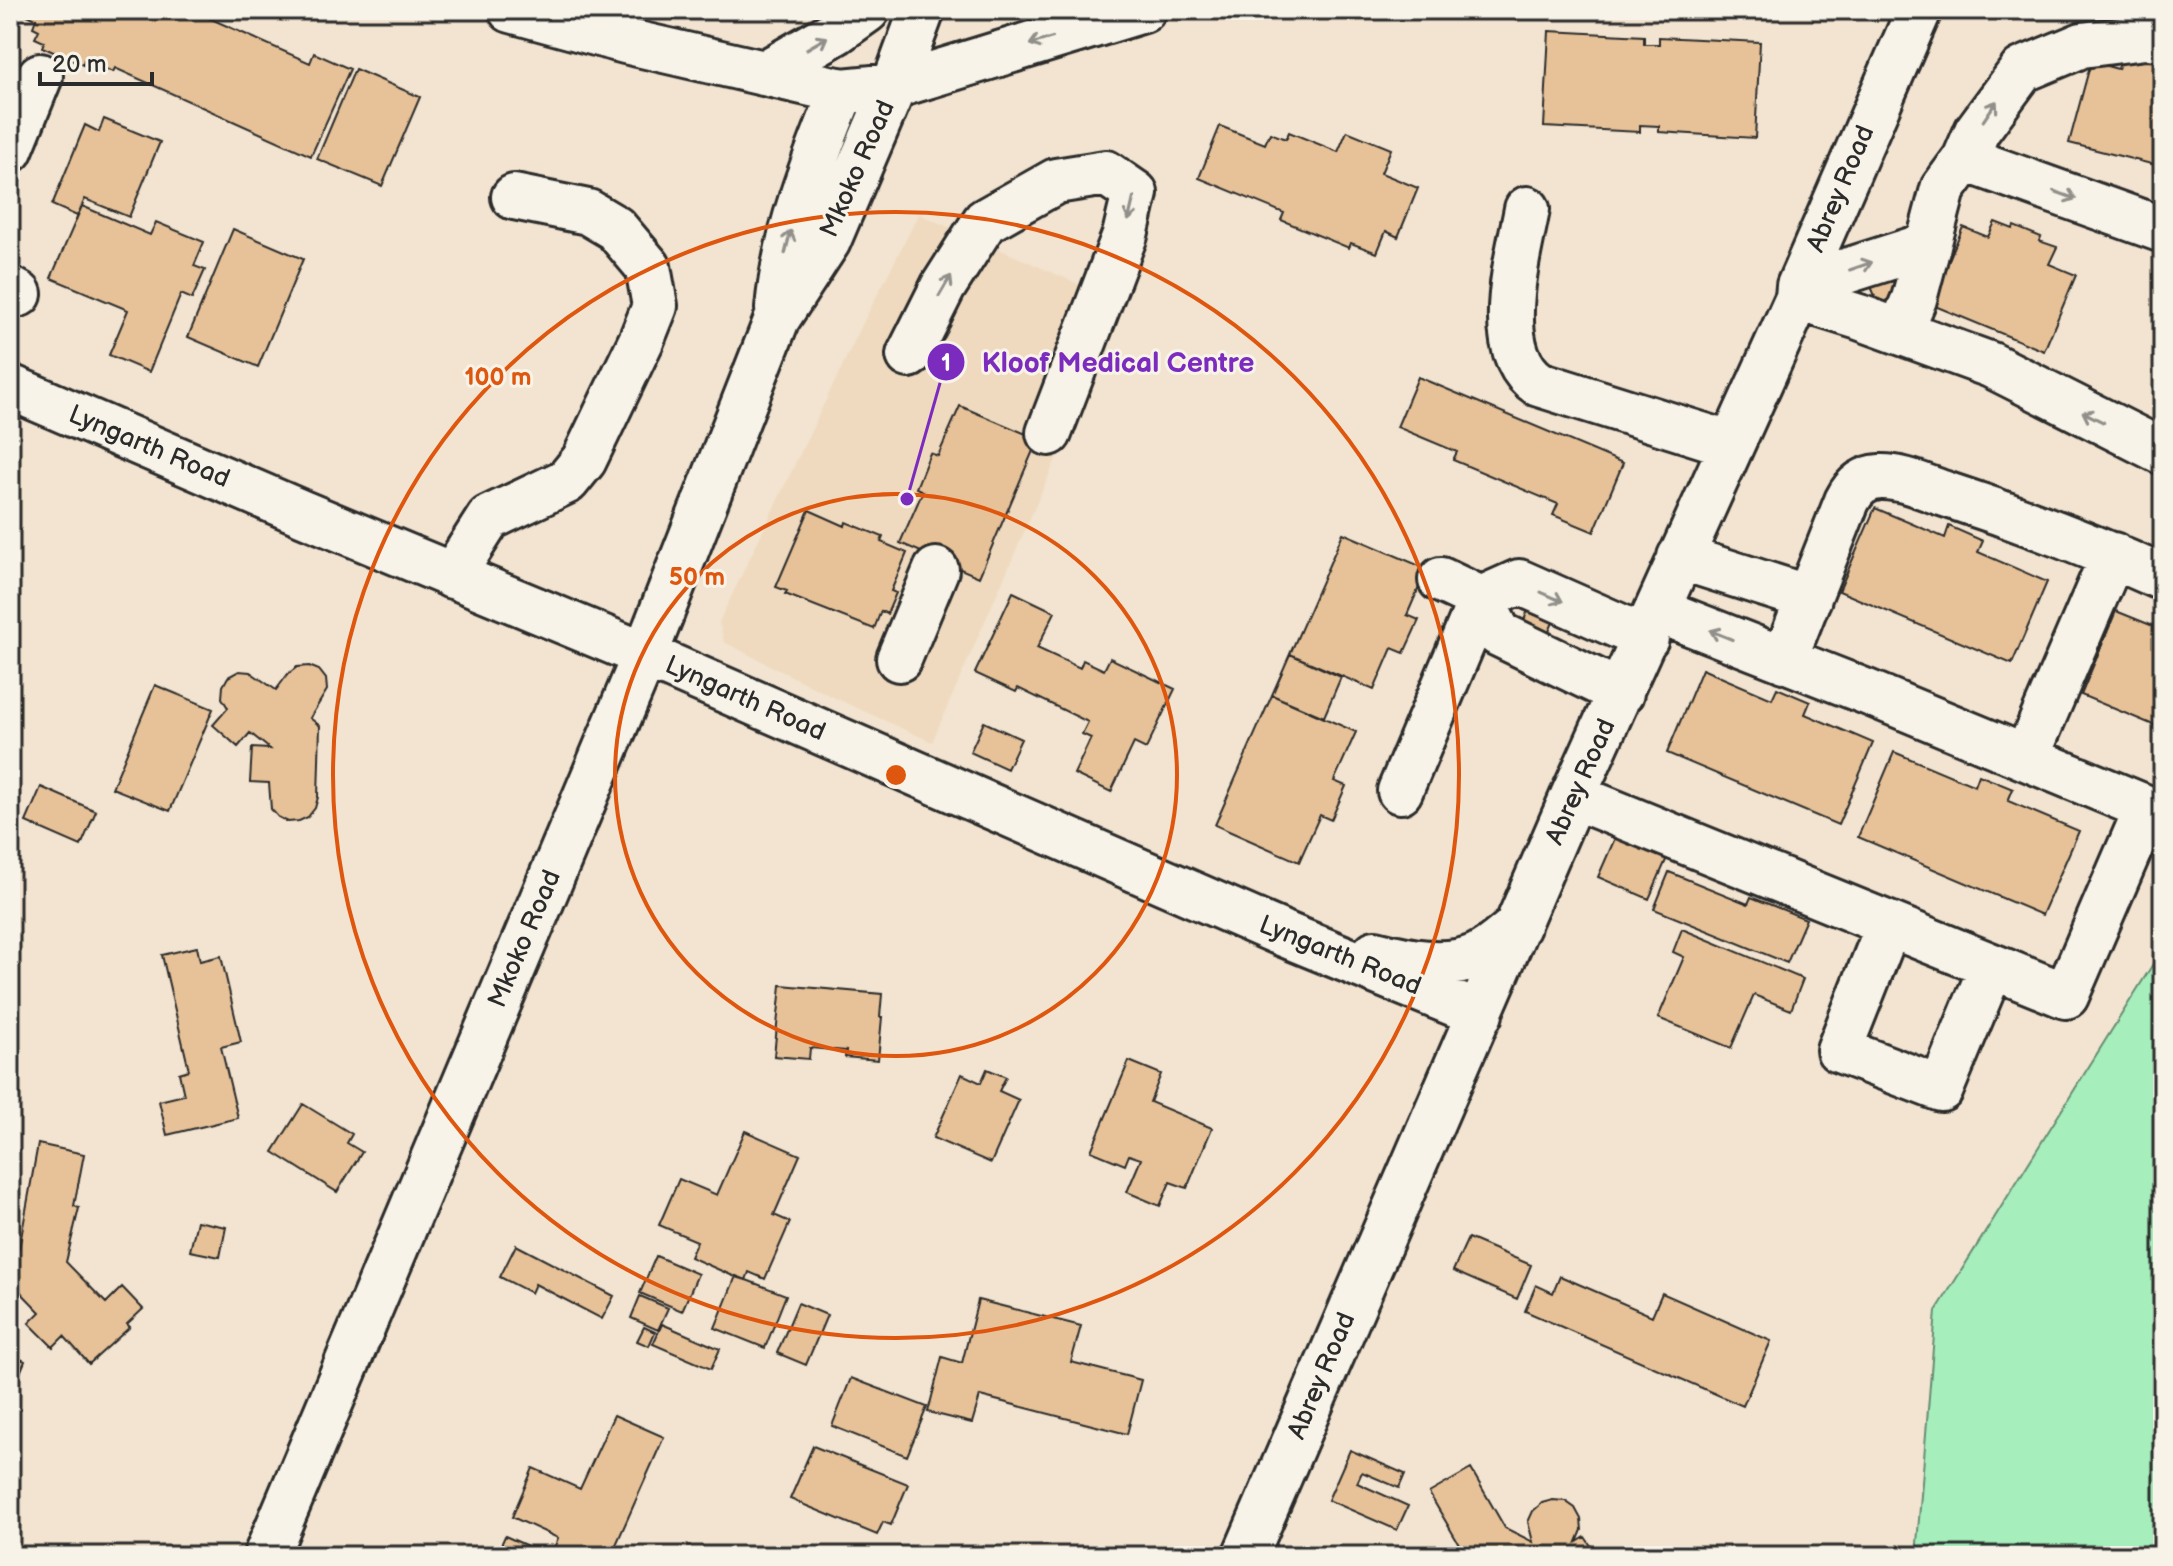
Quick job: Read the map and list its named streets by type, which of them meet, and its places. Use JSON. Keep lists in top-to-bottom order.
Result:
{
  "streets": {
    "main road": ["Mkoko Road", "Abrey Road", "Lyngarth Road"]
  },
  "crossings": [
    ["Mkoko Road", "Lyngarth Road"],
    ["Abrey Road", "Lyngarth Road"]
  ],
  "places": ["Kloof Medical Centre"],
  "scale_bar": "20 m",
  "rings": ["100 m", "50 m"]
}
